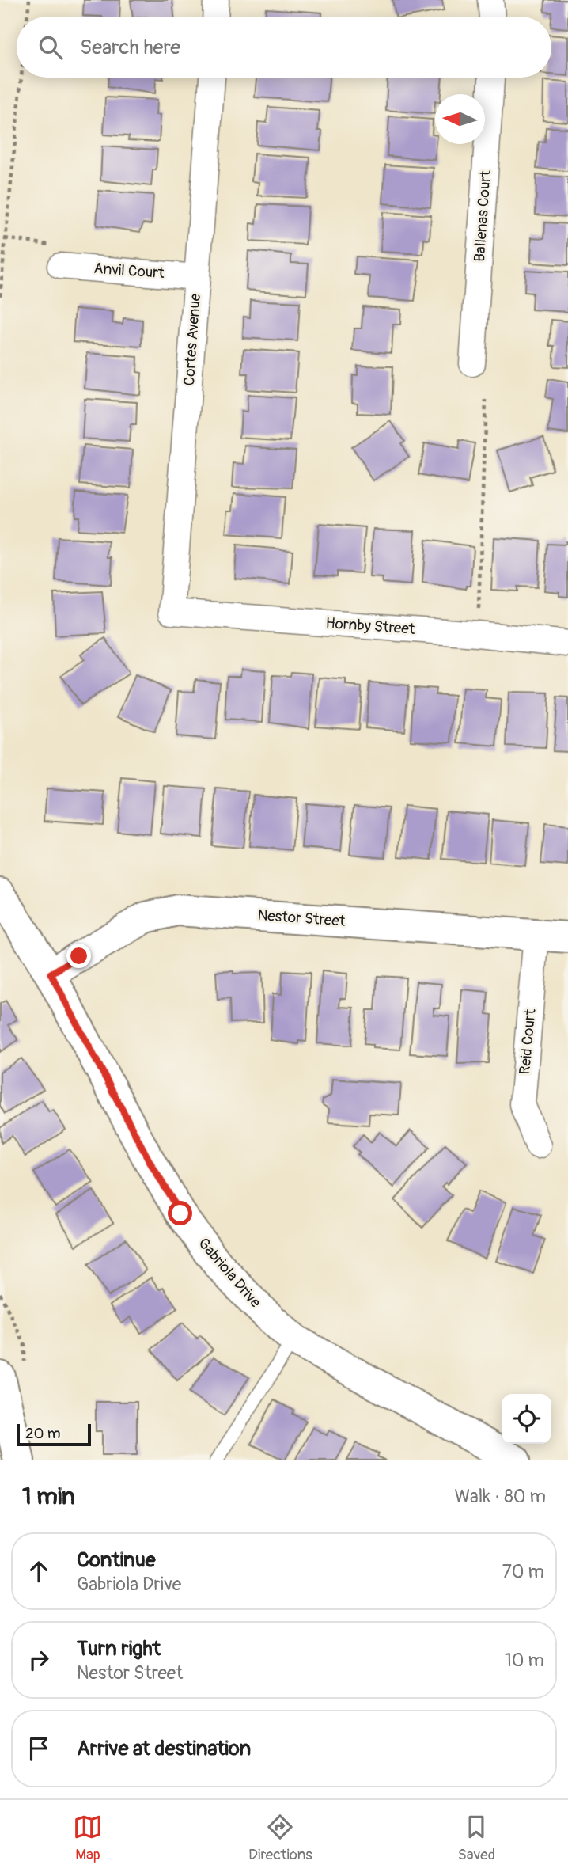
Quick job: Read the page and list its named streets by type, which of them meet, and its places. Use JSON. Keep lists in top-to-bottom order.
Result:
{
  "streets": {
    "street": [
      "Ballenas Court",
      "Anvil Court",
      "Cortes Avenue",
      "Hornby Street",
      "Nestor Street",
      "Reid Court",
      "Gabriola Drive"
    ]
  },
  "crossings": [
    ["Anvil Court", "Cortes Avenue"],
    ["Cortes Avenue", "Hornby Street"],
    ["Nestor Street", "Reid Court"],
    ["Nestor Street", "Gabriola Drive"]
  ],
  "scale_bar": "20 m",
  "north": "left",
  "page": {
    "search": "Search here",
    "scale": "20 m",
    "heading": ["1 min", "Walk · 80 m"],
    "list": [
      ["Continue", "Gabriola Drive", "70 m"],
      ["Turn right", "Nestor Street", "10 m"],
      "Arrive at destination"
    ],
    "nav": ["Map", "Directions", "Saved"]
  }
}
